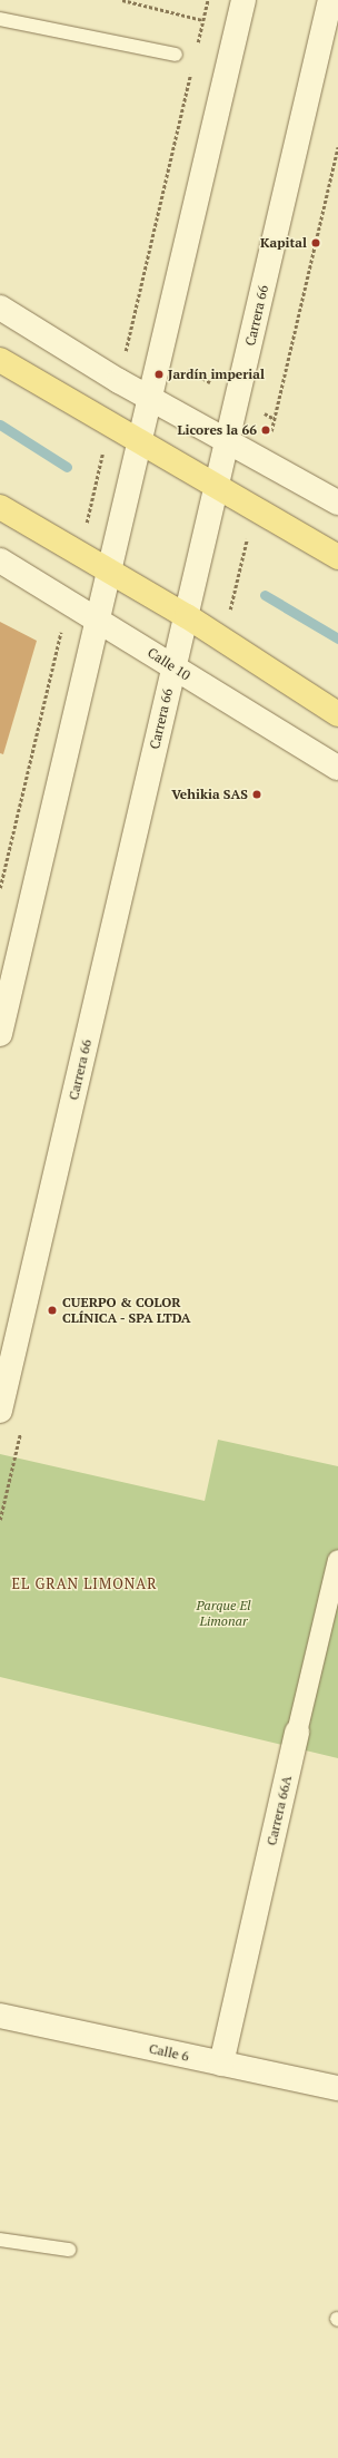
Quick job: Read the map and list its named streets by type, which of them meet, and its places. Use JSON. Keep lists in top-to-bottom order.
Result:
{
  "streets": {
    "main road": [
      "Carrera 66",
      "Calle 10",
      "Carrera 66A",
      "Calle 6"
    ]
  },
  "crossings": [
    ["Carrera 66", "Calle 10"],
    ["Carrera 66A", "Calle 6"]
  ],
  "districts": ["EL GRAN LIMONAR"],
  "parks": ["Parque El Limonar"],
  "places": [
    "Kapital",
    "Jardín imperial",
    "Licores la 66",
    "Vehikia SAS",
    "CUERPO & COLOR CLÍNICA - SPA LTDA"
  ]
}
